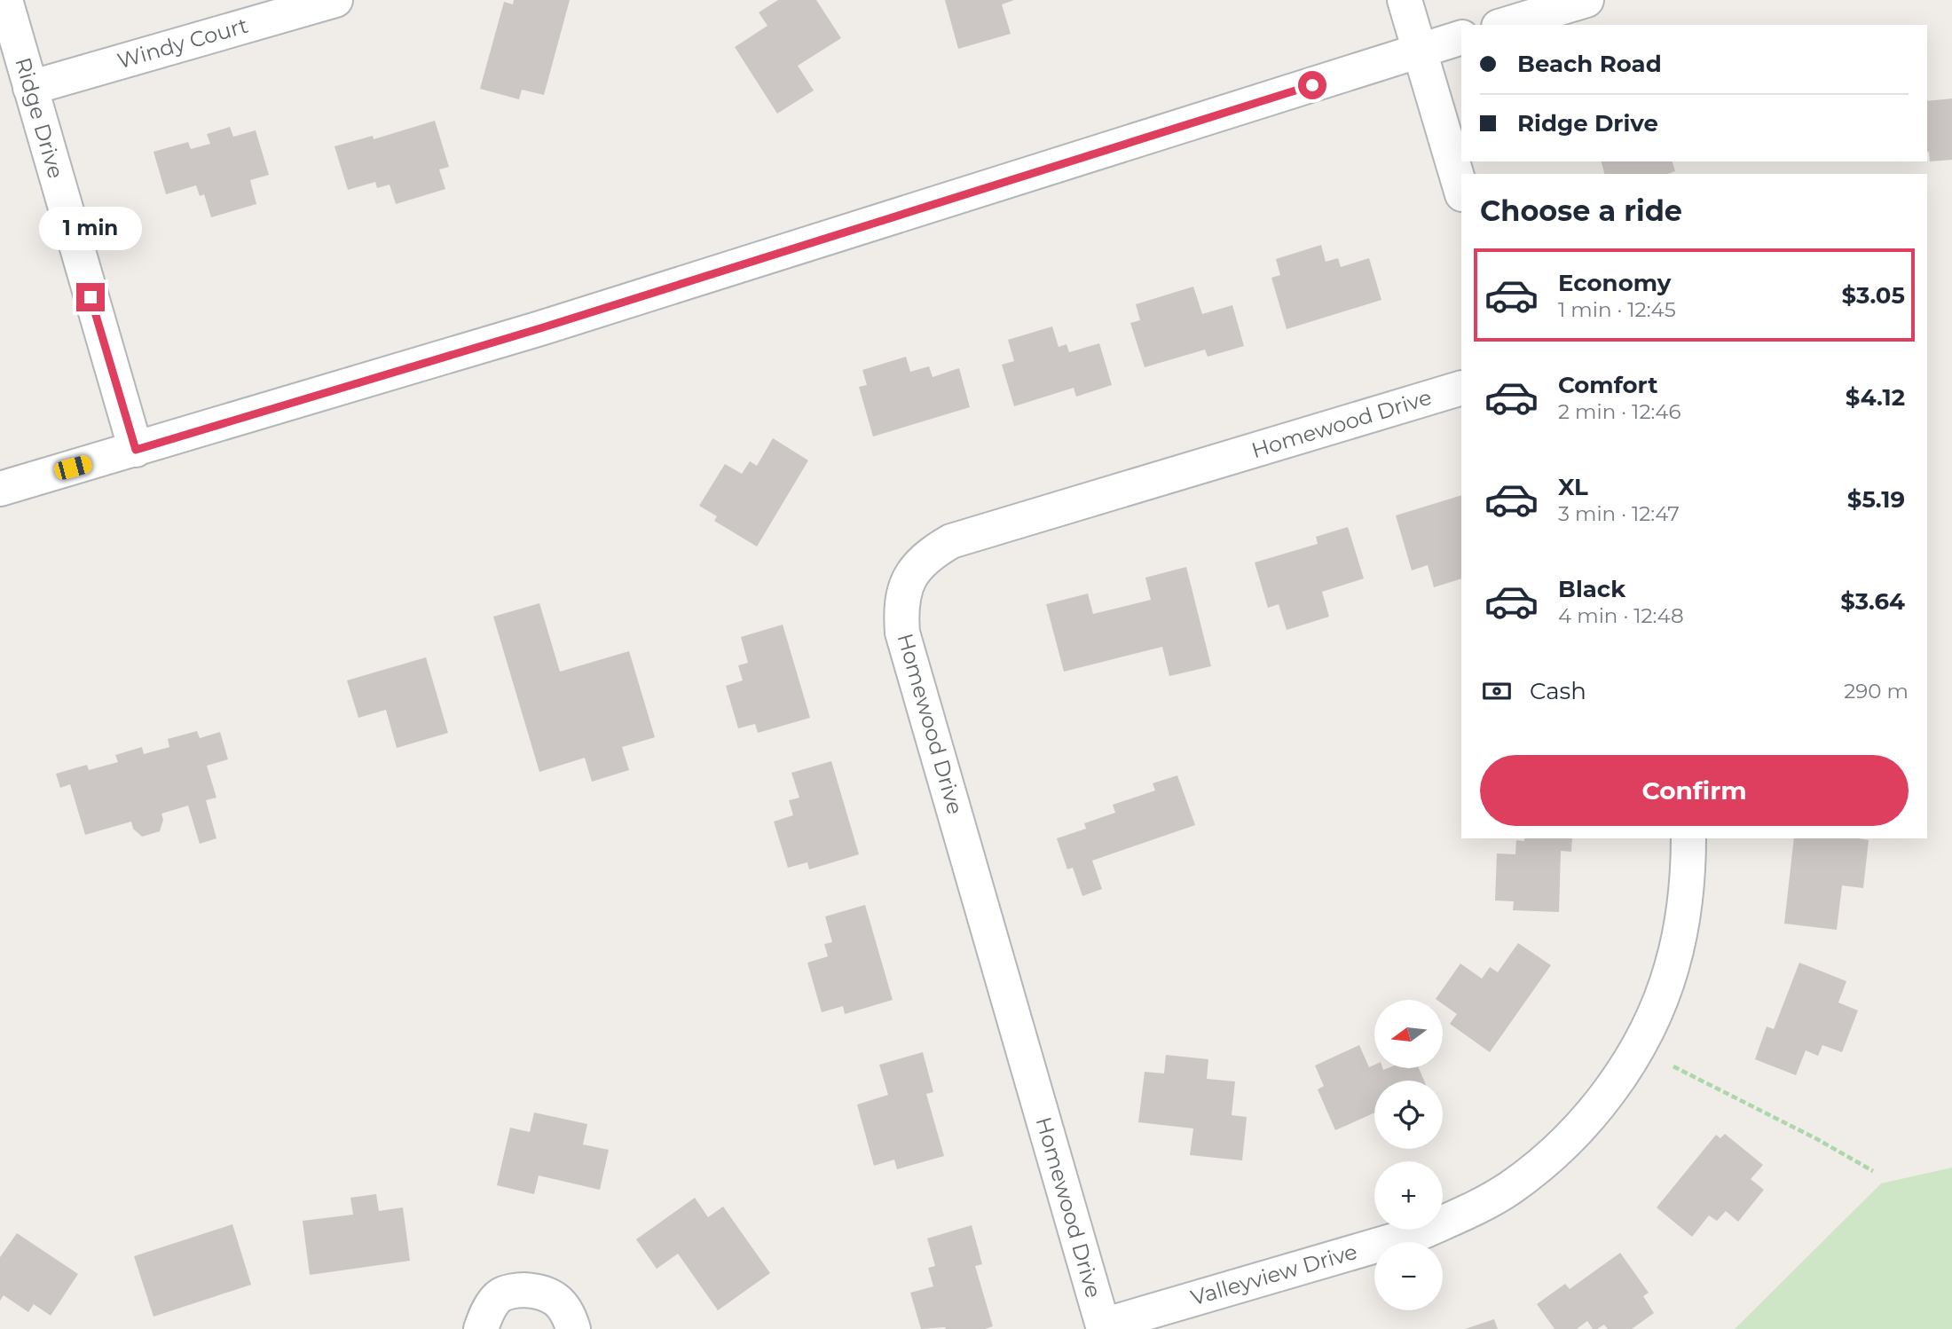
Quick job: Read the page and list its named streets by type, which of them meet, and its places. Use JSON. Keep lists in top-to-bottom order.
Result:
{
  "streets": {
    "street": [
      "Windy Court",
      "Ridge Drive",
      "Homewood Drive",
      "Valleyview Drive"
    ]
  },
  "crossings": [
    ["Windy Court", "Ridge Drive"],
    ["Homewood Drive", "Valleyview Drive"]
  ],
  "north": "left",
  "page": {
    "banner": ["Beach Road", "Ridge Drive"],
    "heading": "Choose a ride",
    "bubble": "1 min",
    "list": [
      {
        "name": "Economy",
        "note": "1 min · 12:45",
        "value": "$3.05"
      },
      {
        "name": "Comfort",
        "note": "2 min · 12:46",
        "value": "$4.12"
      },
      {
        "name": "XL",
        "note": "3 min · 12:47",
        "value": "$5.19"
      },
      {
        "name": "Black",
        "note": "4 min · 12:48",
        "value": "$3.64"
      }
    ],
    "pay": ["Cash", "290 m"],
    "buttons": "Confirm",
    "map_buttons": ["+", "−"]
  }
}
